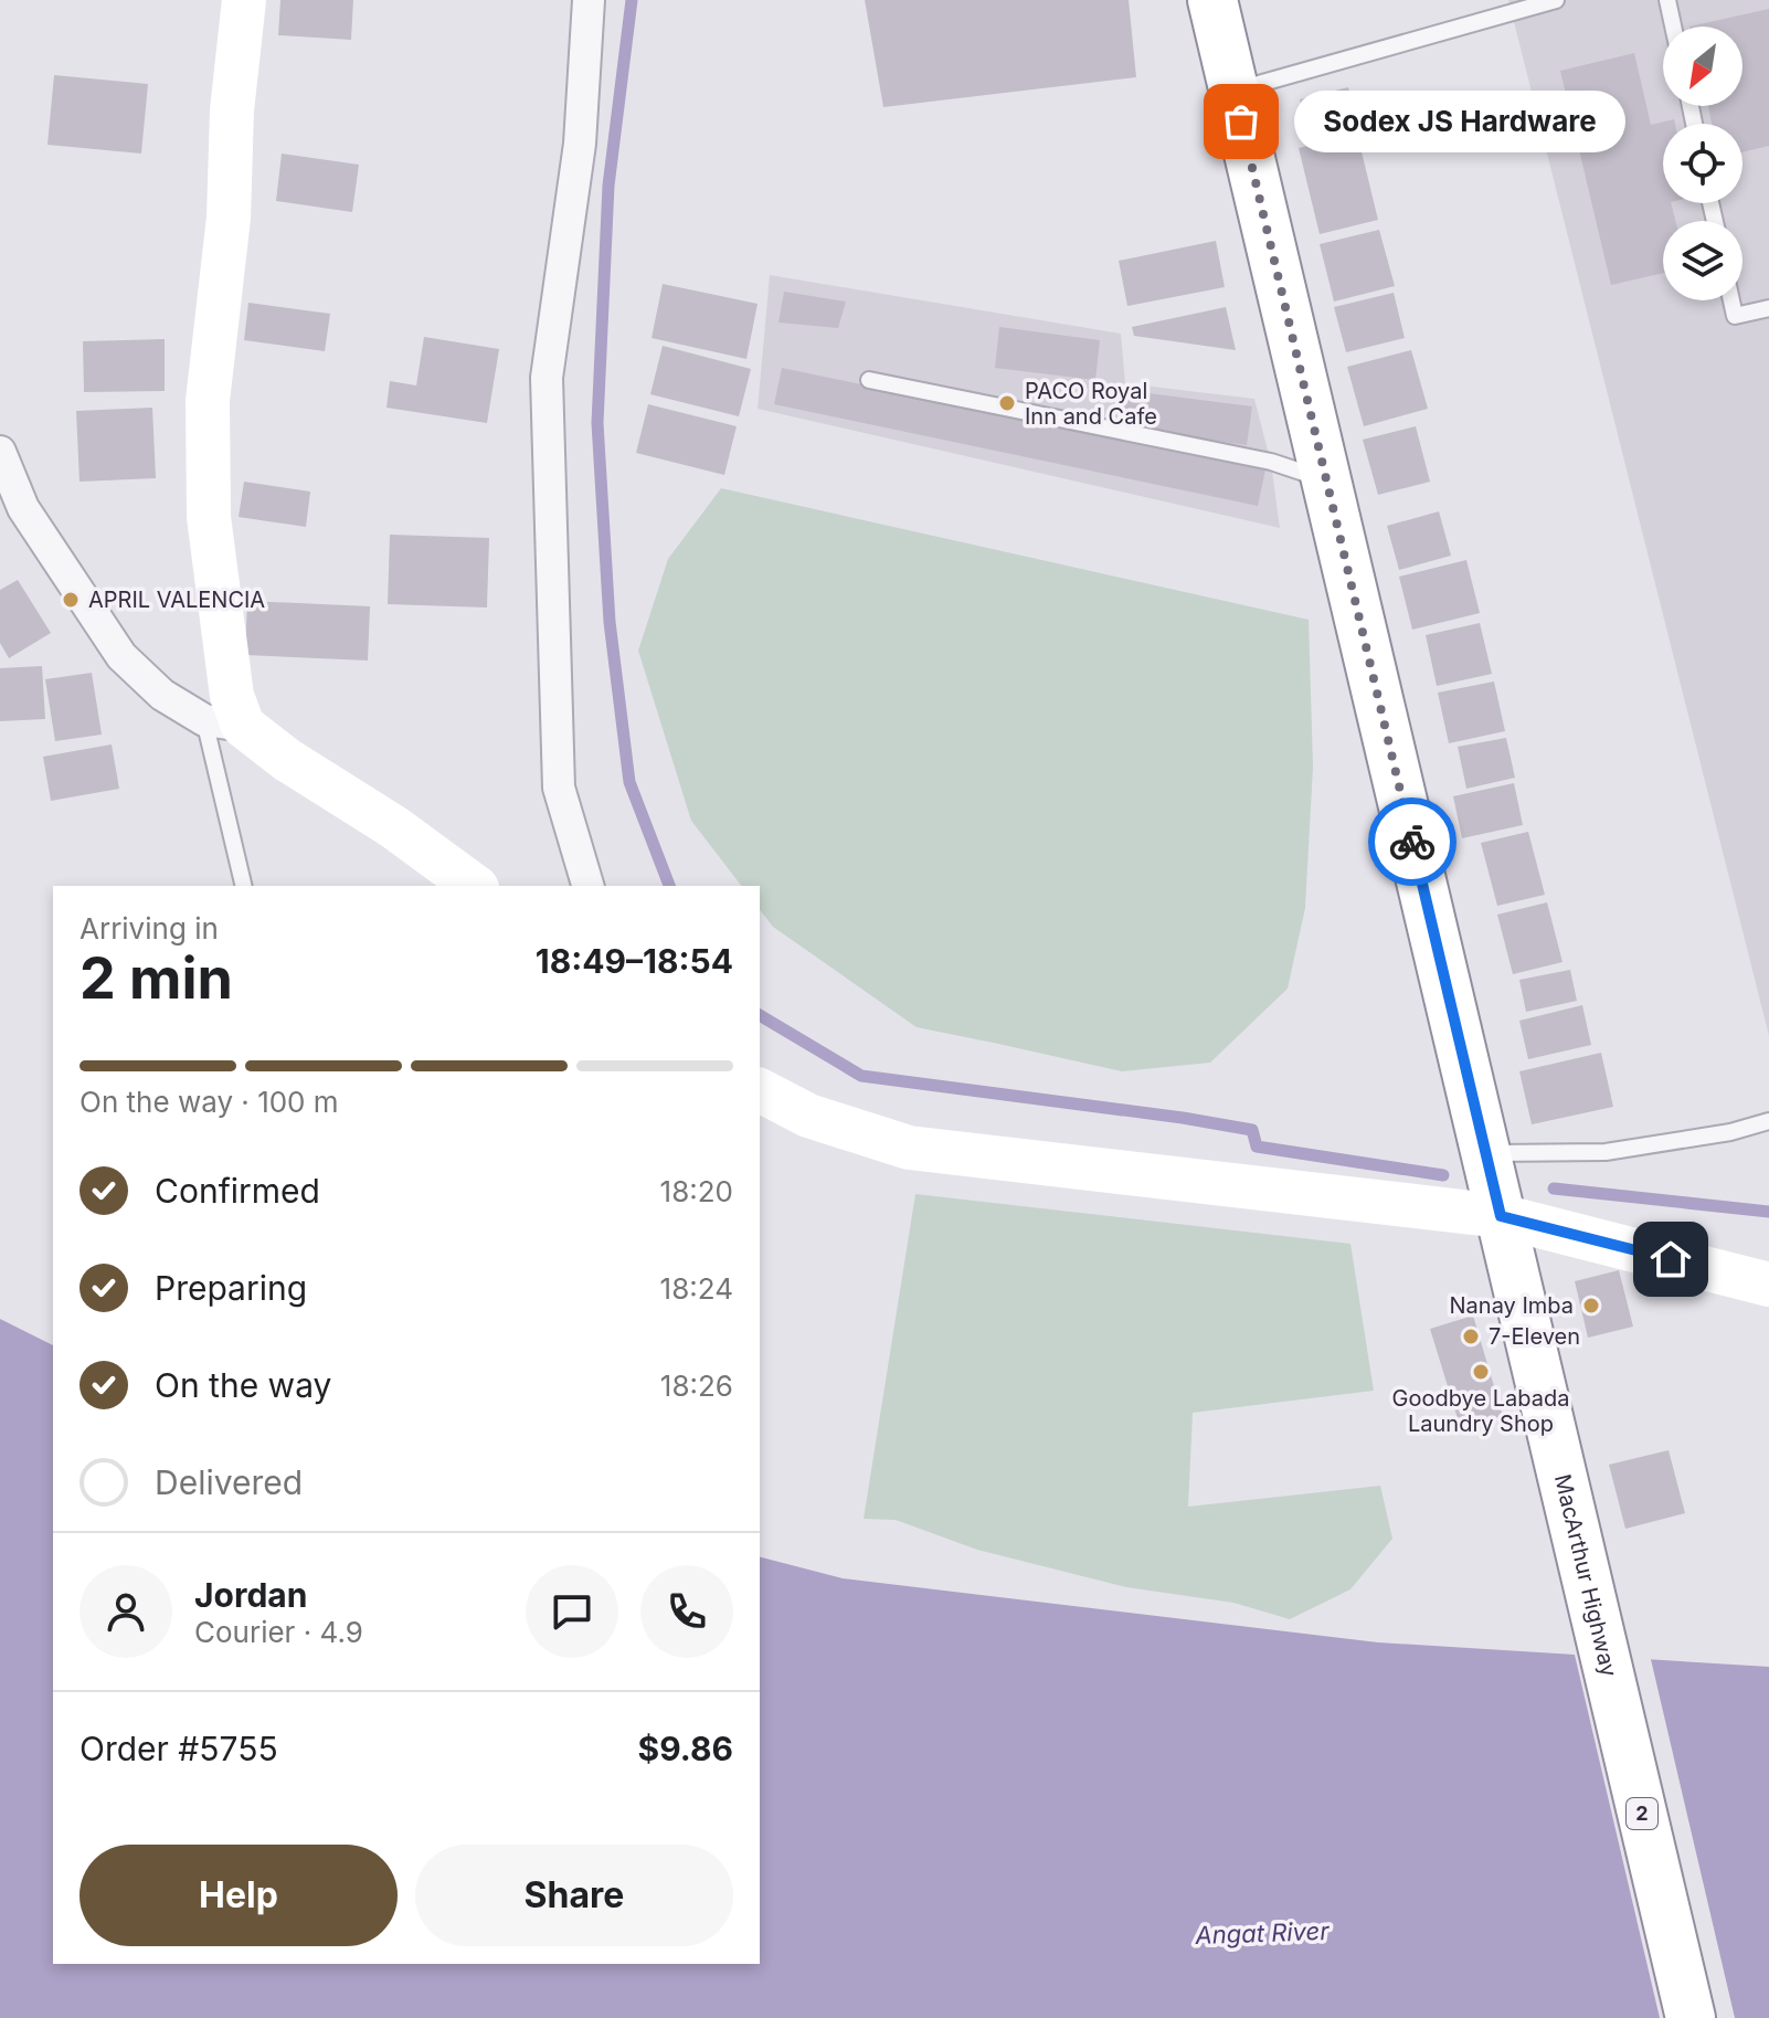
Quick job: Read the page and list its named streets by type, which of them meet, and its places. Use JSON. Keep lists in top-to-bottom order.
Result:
{
  "streets": {
    "highway": ["MacArthur Highway", "2"]
  },
  "water": ["Angat River"],
  "places": [
    "Sodex JS Hardware",
    "PACO Royal Inn and Cafe",
    "APRIL VALENCIA",
    "Nanay Imba",
    "7-Eleven",
    "Goodbye Labada Laundry Shop"
  ],
  "north": "bottom left",
  "page": {
    "bubble": "Sodex JS Hardware",
    "heading": ["2 min", "Arriving in", "18:49–18:54"],
    "panel": [
      "Jordan",
      "Courier · 4.9",
      "Order #5755",
      "$9.86"
    ],
    "bar": "On the way · 100 m",
    "list": [
      ["Confirmed", "18:20"],
      ["Preparing", "18:24"],
      ["On the way", "18:26"],
      "Delivered"
    ],
    "buttons": ["Help", "Share"]
  }
}
